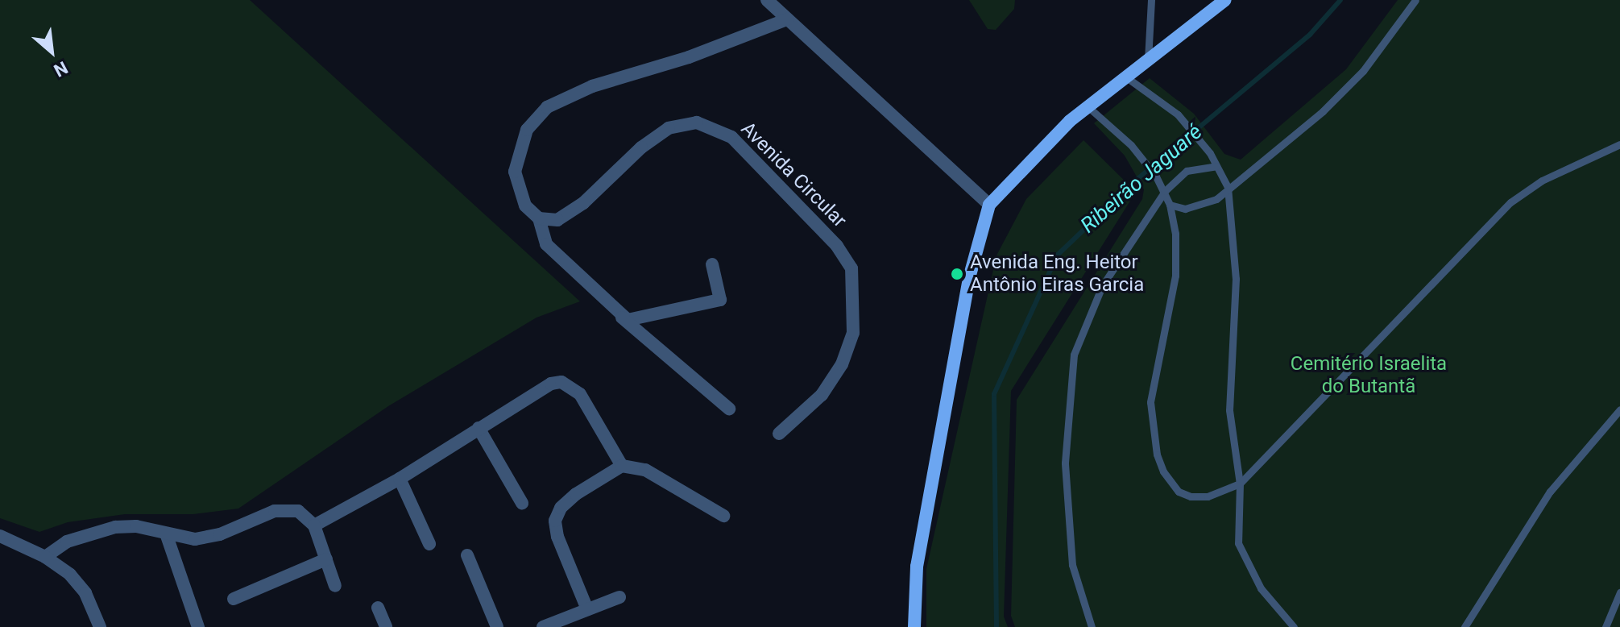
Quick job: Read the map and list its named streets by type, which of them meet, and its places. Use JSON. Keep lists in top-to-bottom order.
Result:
{
  "streets": {
    "street": ["Avenida Circular"]
  },
  "water": ["Ribeirão Jaguaré"],
  "parks": ["Cemitério Israelita do Butantã"],
  "places": ["Avenida Eng. Heitor Antônio Eiras Garcia"],
  "north": "bottom right"
}
